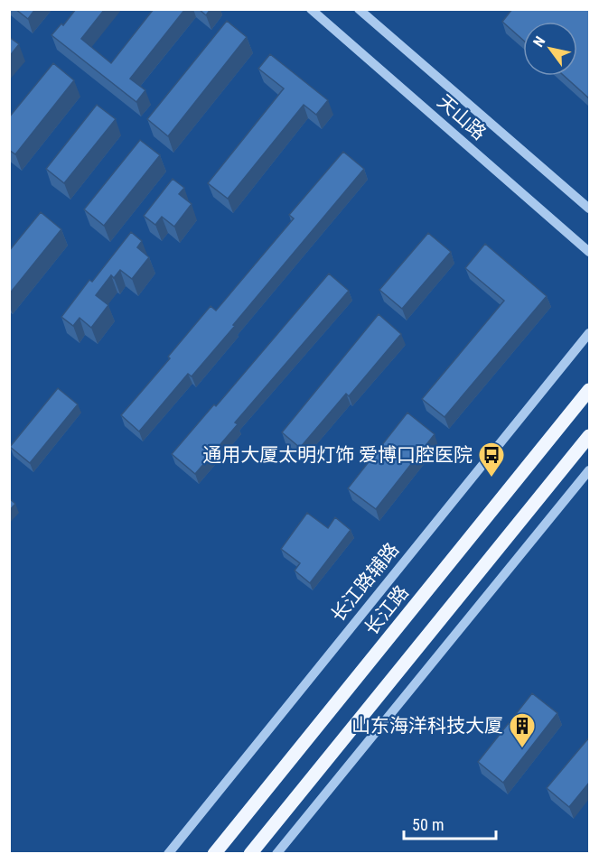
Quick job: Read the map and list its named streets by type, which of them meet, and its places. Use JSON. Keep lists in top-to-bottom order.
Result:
{
  "streets": {
    "main road": ["长江路"],
    "street": ["天山路", "长江路辅路"]
  },
  "places": {
    "bus stop": ["通用大厦太明灯饰 爱博口腔医院"],
    "building": ["山东海洋科技大厦"]
  },
  "scale_bar": "50 m",
  "north": "top left"
}
